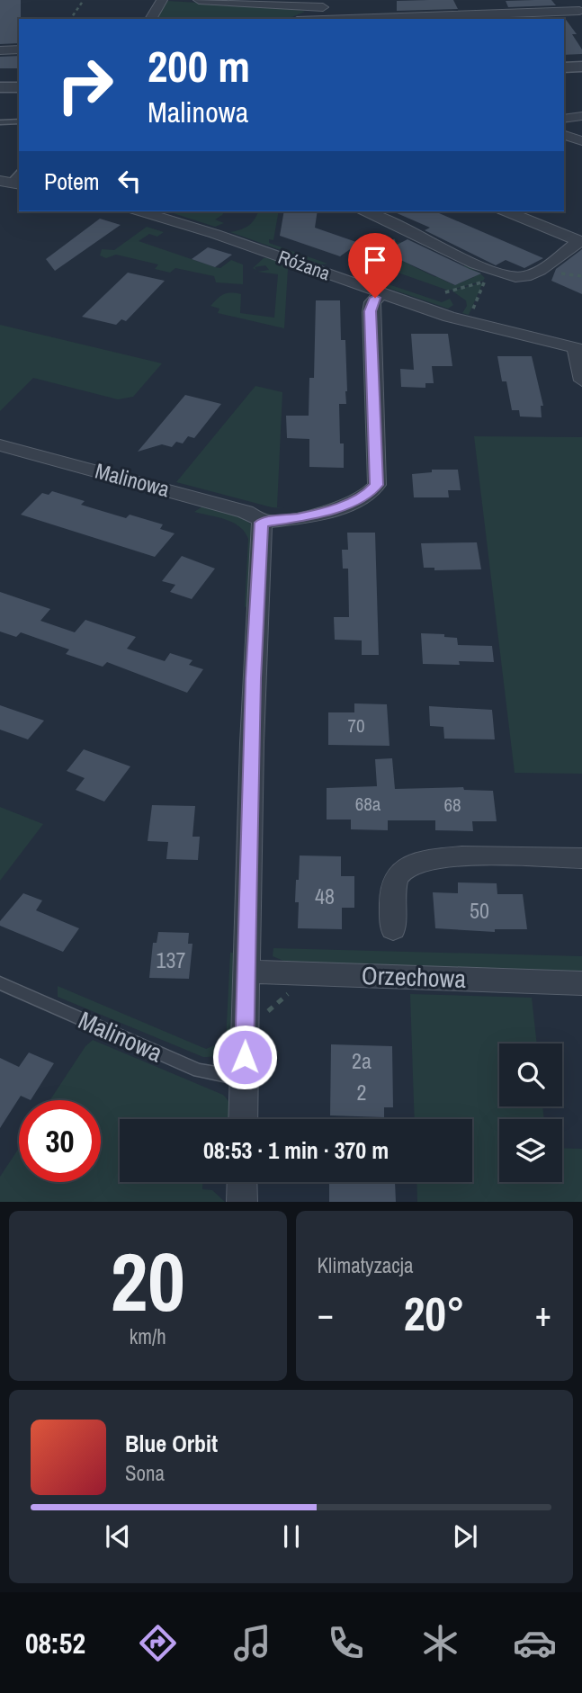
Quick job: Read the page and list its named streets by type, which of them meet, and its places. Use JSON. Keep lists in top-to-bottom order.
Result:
{
  "streets": {
    "street": ["Różana", "Malinowa", "Orzechowa"]
  },
  "house_numbers": [
    "70",
    "68a",
    "68",
    "48",
    "50",
    "137",
    "2a",
    "2"
  ],
  "page": {
    "turn": ["200 m", "Malinowa"],
    "then": "Potem",
    "limit": "30",
    "trip": "08:53 · 1 min · 370 m",
    "tile": [
      ["20", "km/h"],
      "Klimatyzacja"
    ],
    "heat": ["−", "20°", "+"],
    "song": ["Blue Orbit", "Sona"],
    "tabs": "08:52"
  }
}
